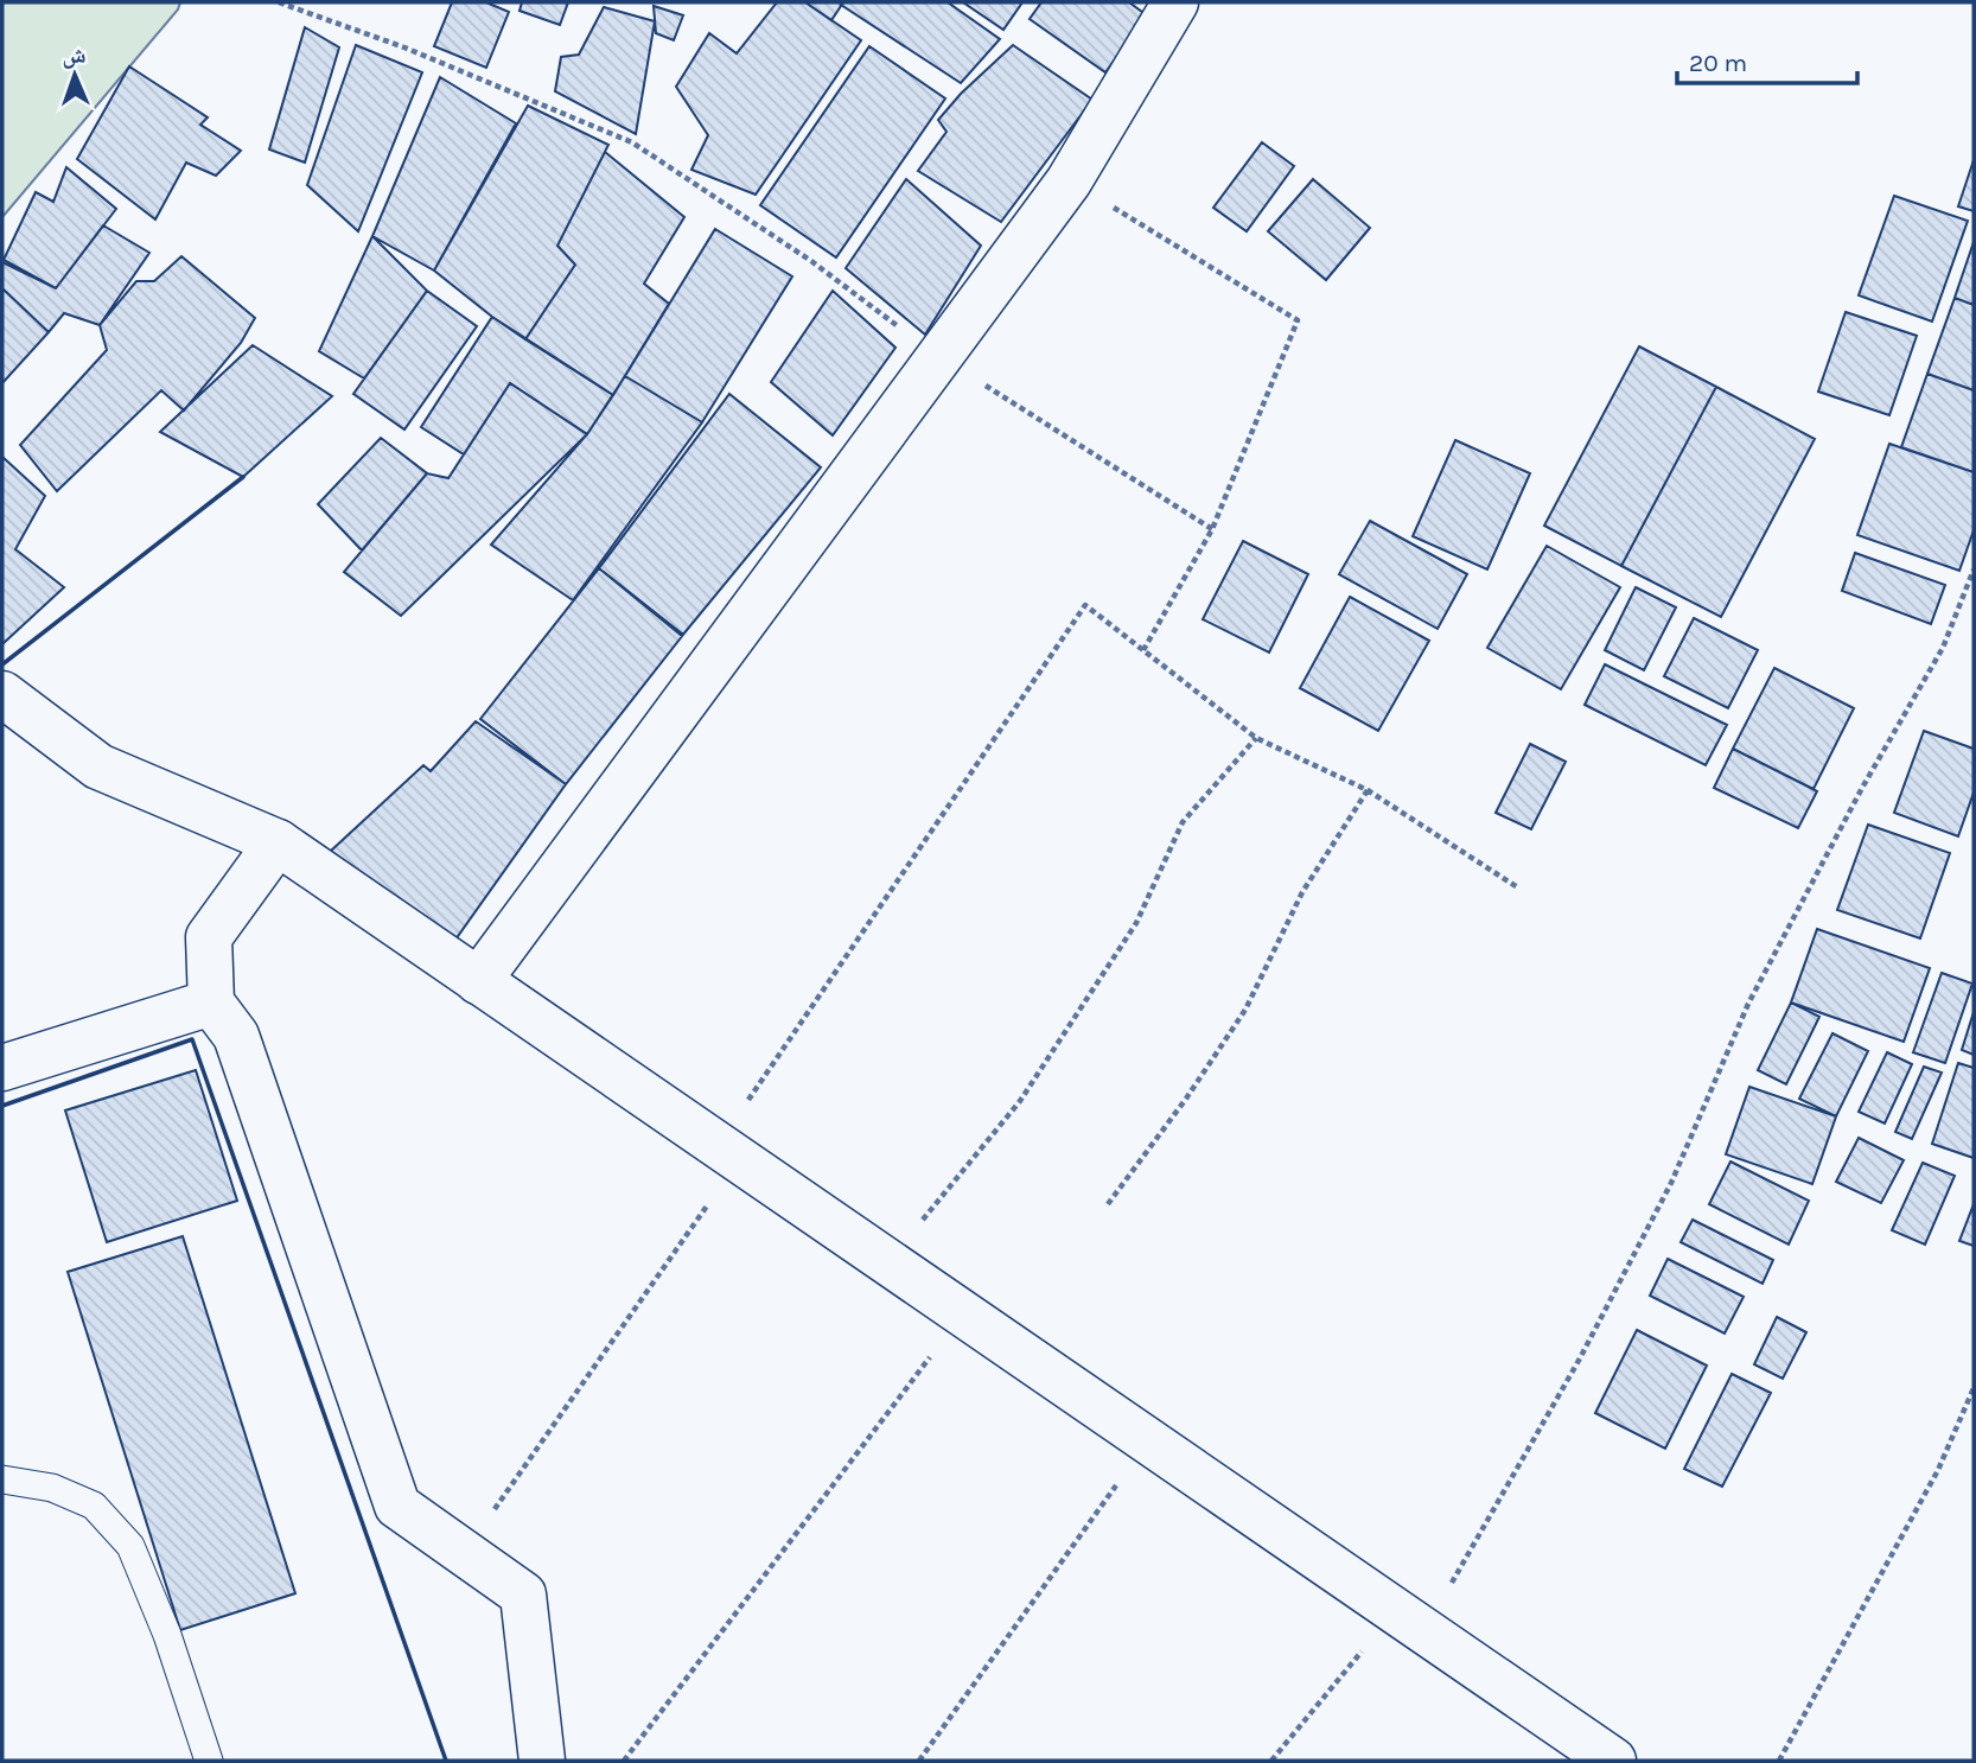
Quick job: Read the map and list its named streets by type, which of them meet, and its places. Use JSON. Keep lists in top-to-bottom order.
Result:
{
  "scale_bar": "20 m",
  "north": "top"
}
